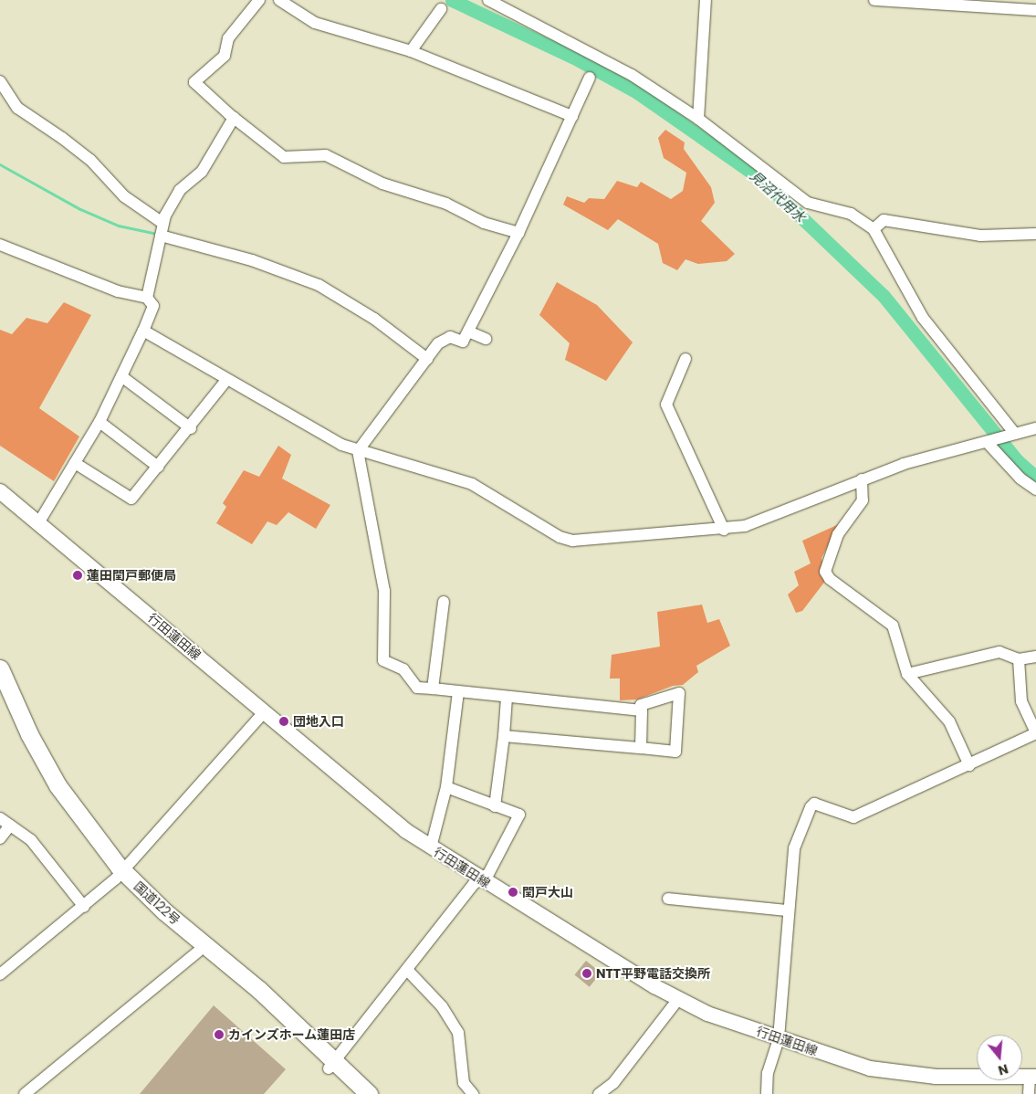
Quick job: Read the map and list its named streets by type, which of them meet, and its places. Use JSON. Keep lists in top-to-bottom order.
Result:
{
  "streets": {
    "highway": ["国道122号"],
    "main road": ["行田蓮田線"]
  },
  "water": ["見沼代用水"],
  "places": [
    "蓮田閏戸郵便局",
    "団地入口",
    "閏戸大山",
    "NTT平野電話交換所",
    "カインズホーム蓮田店"
  ],
  "north": "bottom"
}
